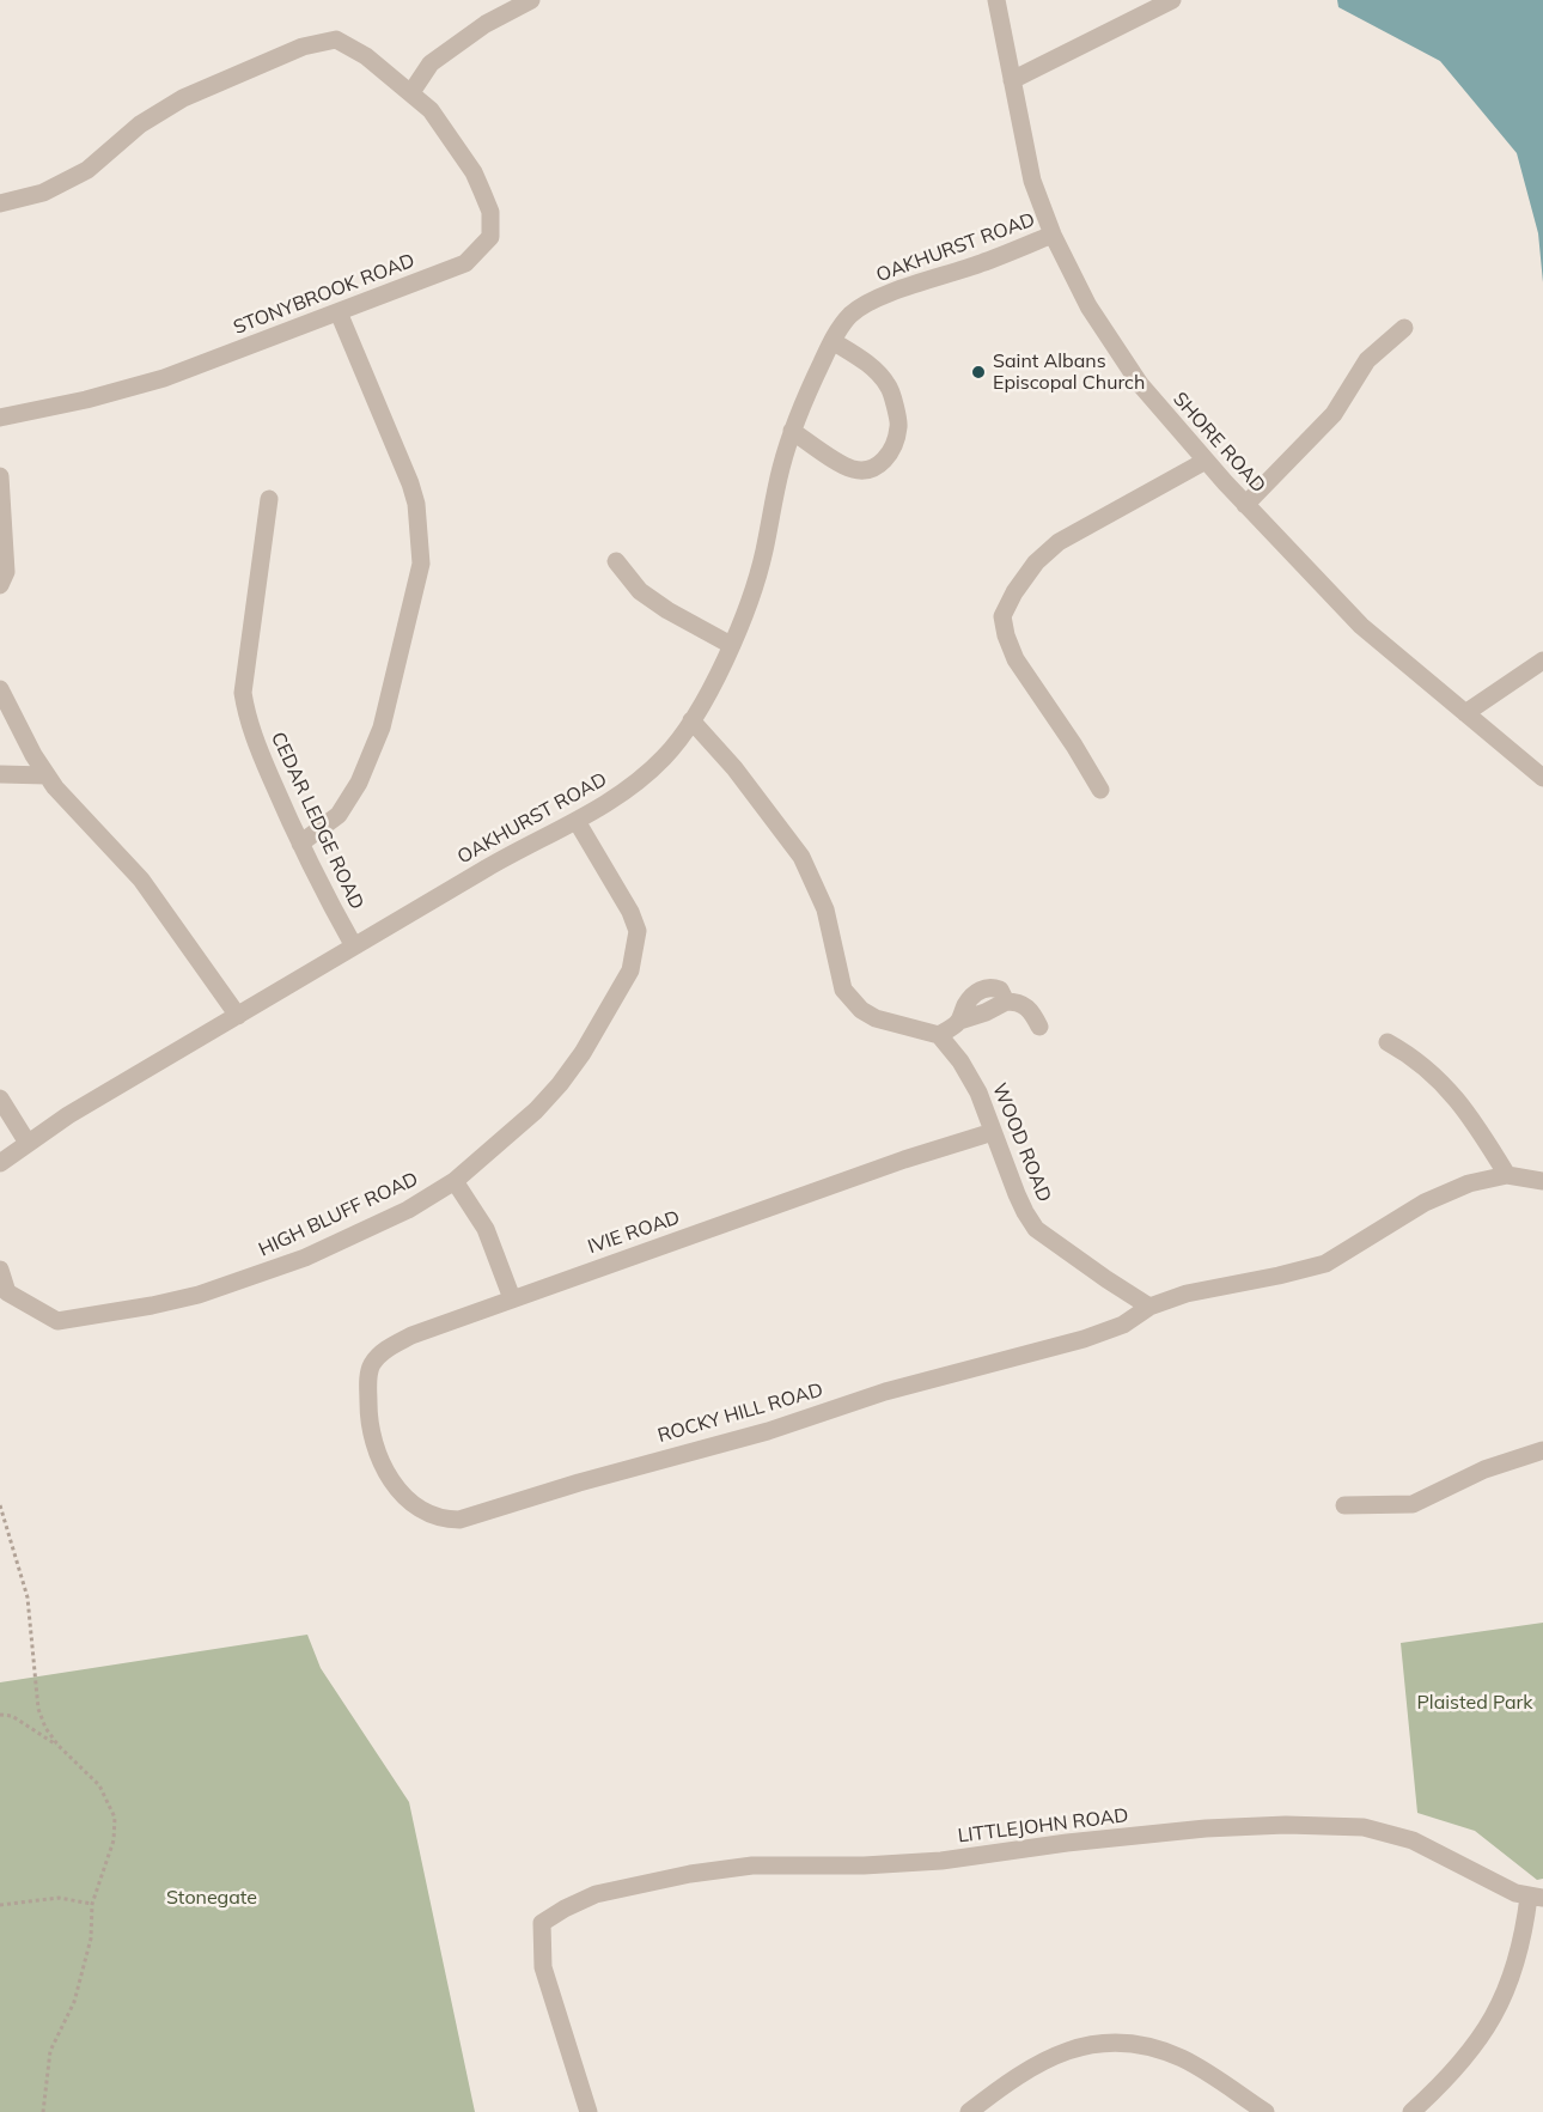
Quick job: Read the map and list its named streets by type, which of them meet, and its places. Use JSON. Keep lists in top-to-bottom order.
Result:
{
  "streets": {
    "street": [
      "OAKHURST ROAD",
      "STONYBROOK ROAD",
      "SHORE ROAD",
      "CEDAR LEDGE ROAD",
      "WOOD ROAD",
      "HIGH BLUFF ROAD",
      "IVIE ROAD",
      "ROCKY HILL ROAD",
      "LITTLEJOHN ROAD"
    ]
  },
  "crossings": [
    ["OAKHURST ROAD", "SHORE ROAD"],
    ["OAKHURST ROAD", "CEDAR LEDGE ROAD"],
    ["OAKHURST ROAD", "HIGH BLUFF ROAD"],
    ["WOOD ROAD", "IVIE ROAD"],
    ["WOOD ROAD", "ROCKY HILL ROAD"],
    ["IVIE ROAD", "ROCKY HILL ROAD"]
  ],
  "parks": ["Plaisted Park", "Stonegate"],
  "places": ["Saint Albans Episcopal Church"]
}
